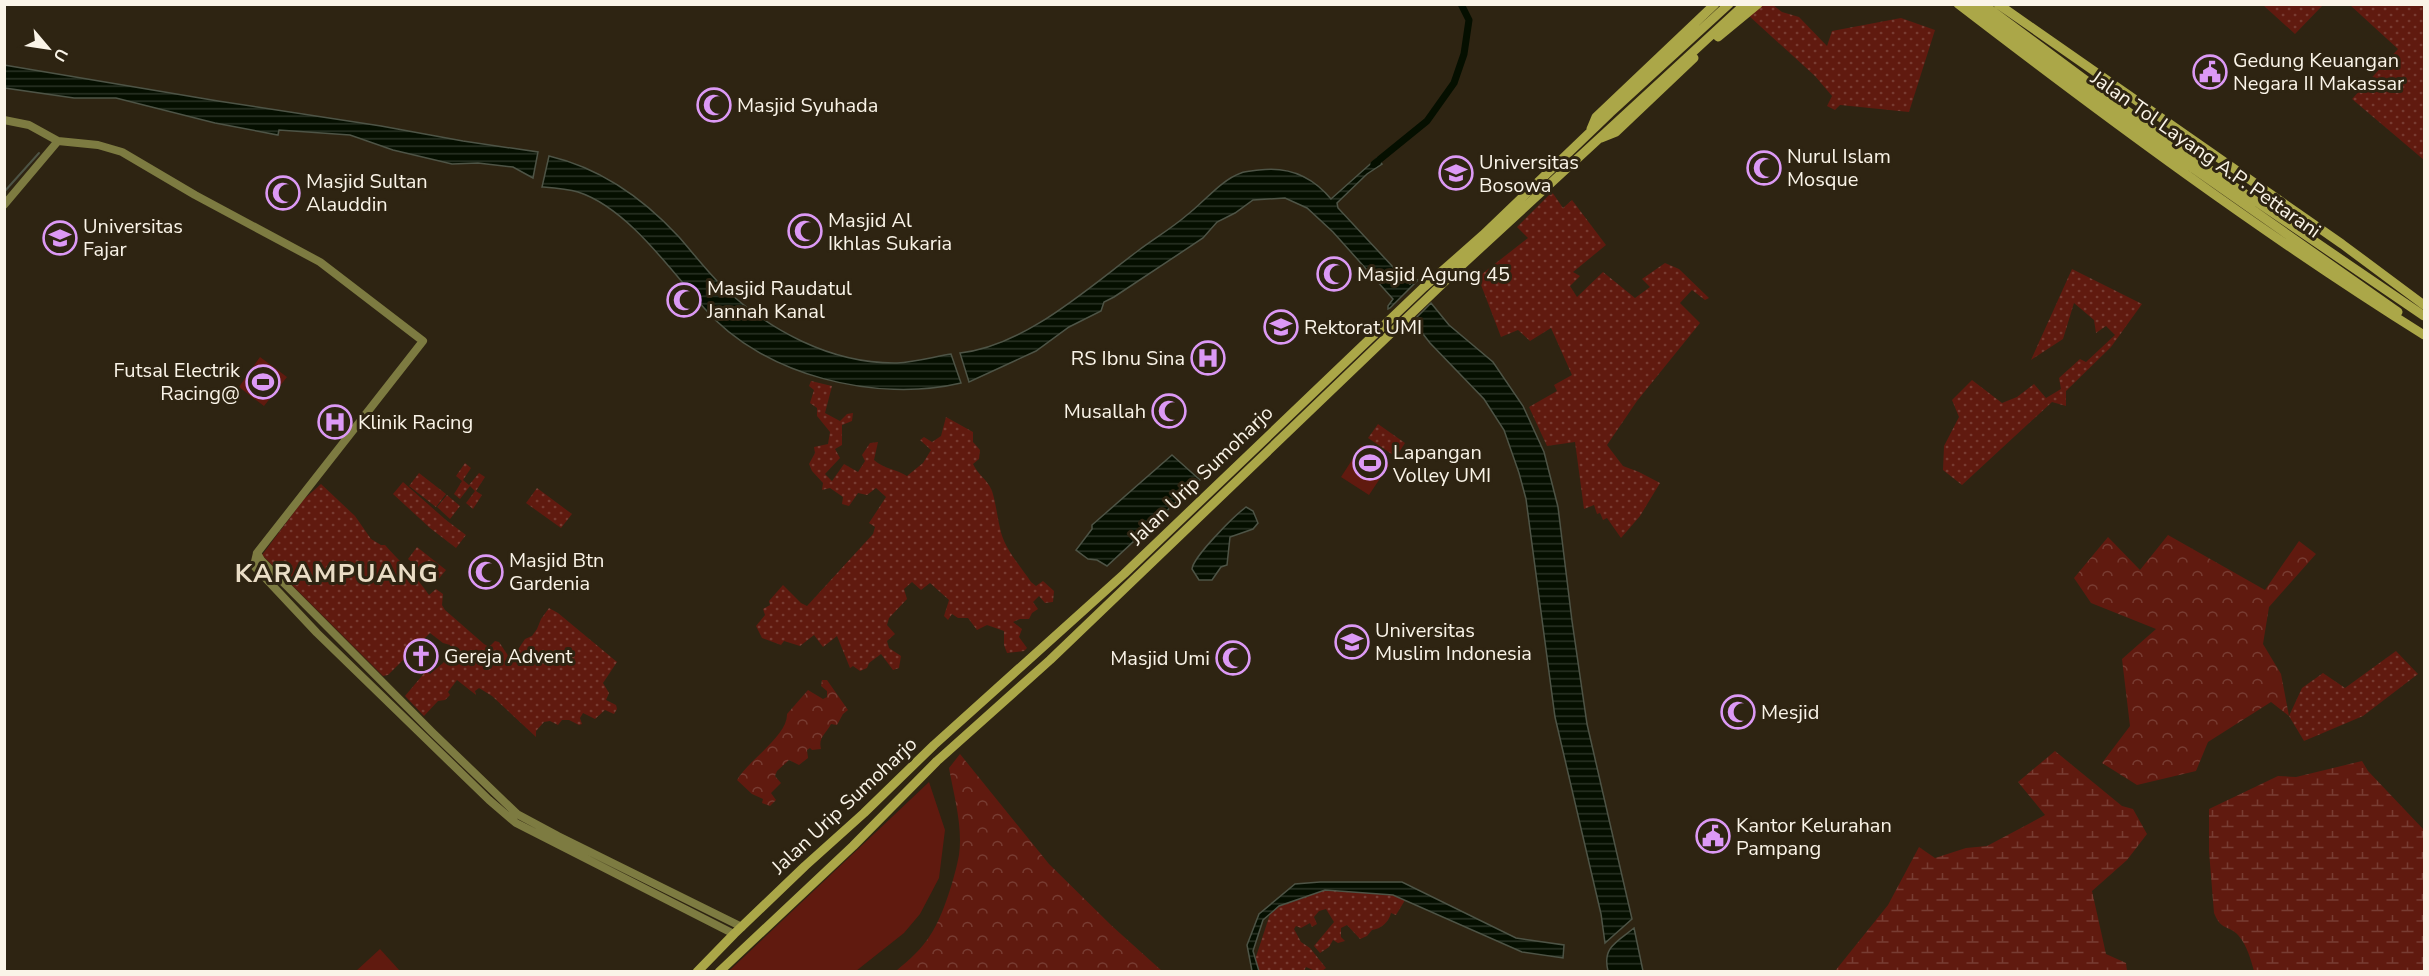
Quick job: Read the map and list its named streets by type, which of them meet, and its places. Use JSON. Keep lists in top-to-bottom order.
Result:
{
  "streets": {
    "highway": ["Jalan Tol Layang A.P. Pettarani", "Jalan Urip Sumoharjo"]
  },
  "districts": ["KARAMPUANG"],
  "places": {
    "public building": ["Gedung Keuangan Negara II Makassar", "Kantor Kelurahan Pampang"],
    "mosque": [
      "Masjid Syuhada",
      "Nurul Islam Mosque",
      "Masjid Sultan Alauddin",
      "Masjid Al Ikhlas Sukaria",
      "Masjid Agung 45",
      "Masjid Raudatul Jannah Kanal",
      "Musallah",
      "Masjid Btn Gardenia",
      "Masjid Umi",
      "Mesjid"
    ],
    "school or university": [
      "Universitas Bosowa",
      "Universitas Fajar",
      "Rektorat UMI",
      "Universitas Muslim Indonesia"
    ],
    "hospital": ["RS Ibnu Sina", "Klinik Racing"],
    "sports": ["Futsal Electrik Racing@", "Lapangan Volley UMI"],
    "church": ["Gereja Advent"]
  },
  "north": "bottom right"
}
